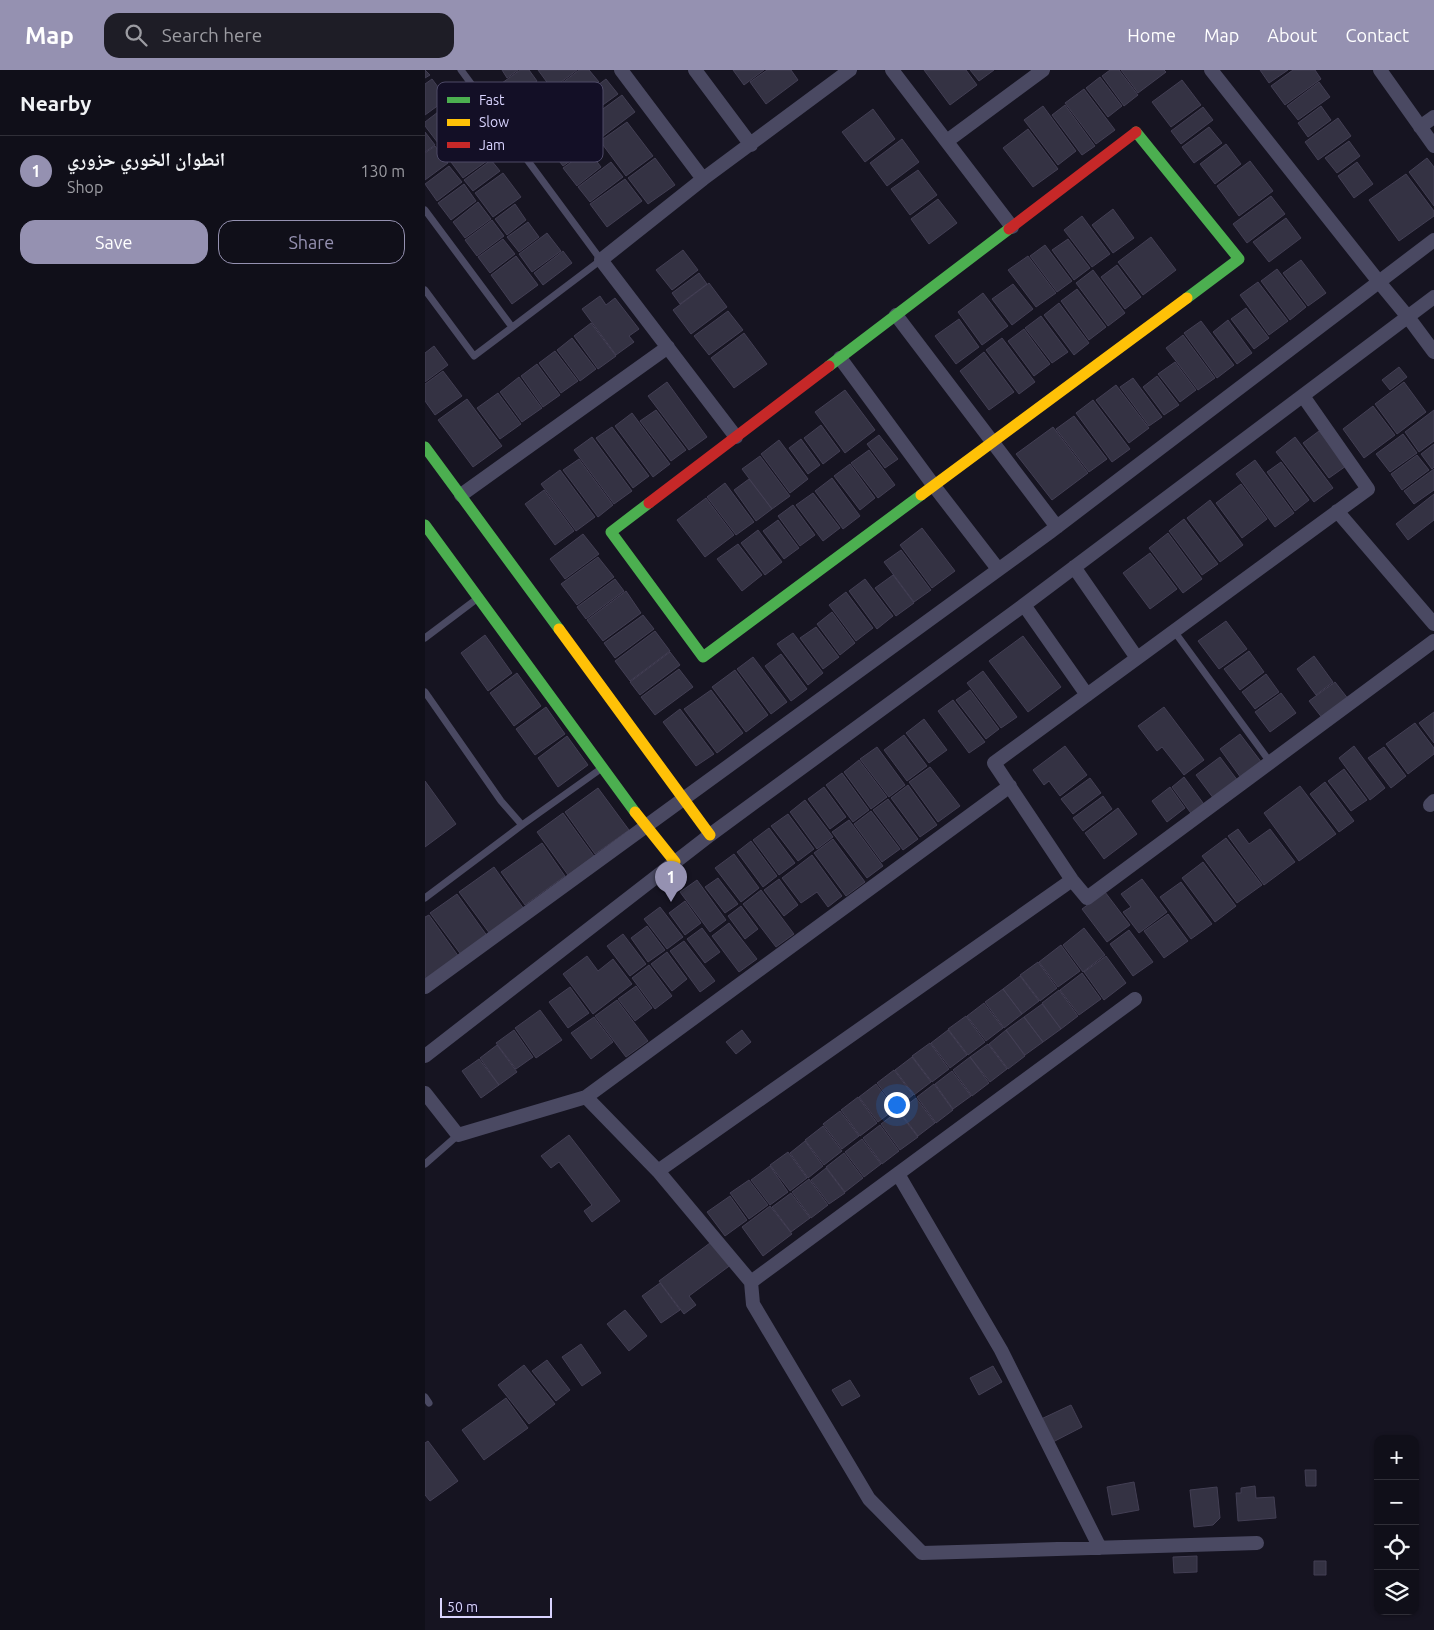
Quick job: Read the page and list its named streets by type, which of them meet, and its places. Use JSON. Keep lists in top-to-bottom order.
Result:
{
  "legend": ["Fast", "Slow", "Jam"],
  "scale_bar": "50 m",
  "page": {
    "header": "Map",
    "search": "Search here",
    "nav": [
      "Home",
      "Map",
      "About",
      "Contact"
    ],
    "heading": "Nearby",
    "list": [
      {
        "mark": "1",
        "name": "انطوان الخوري حزوري",
        "note": "Shop",
        "value": "130 m"
      }
    ],
    "buttons": ["Save", "Share"],
    "pins": "1",
    "map_buttons": ["+", "−"],
    "scale": "50 m"
  }
}
